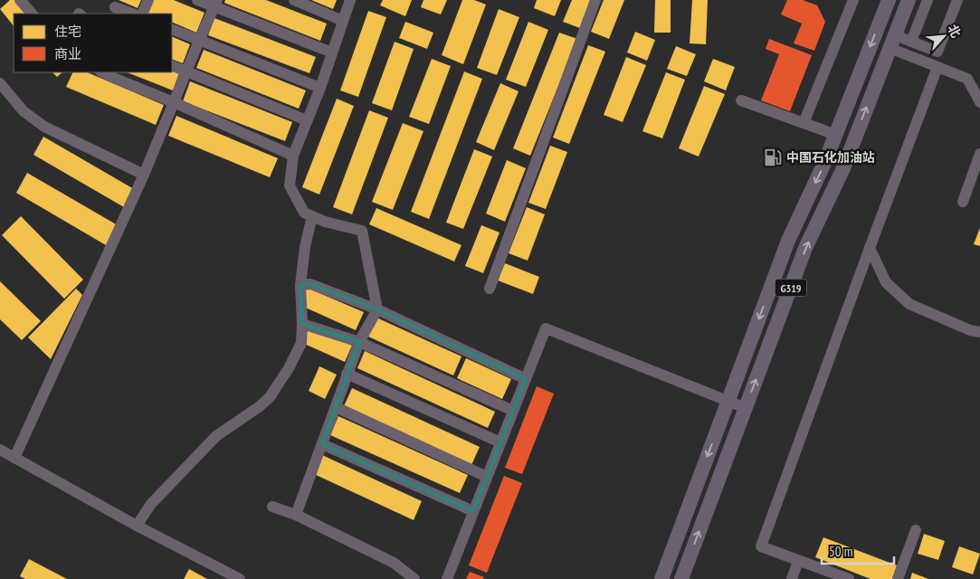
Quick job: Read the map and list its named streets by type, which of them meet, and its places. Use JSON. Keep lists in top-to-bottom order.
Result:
{
  "streets": {
    "main road": ["G319"]
  },
  "places": {
    "fuel station": ["中国石化加油站"]
  },
  "legend": ["住宅", "商业"],
  "scale_bar": "50 m",
  "north": "top right"
}
